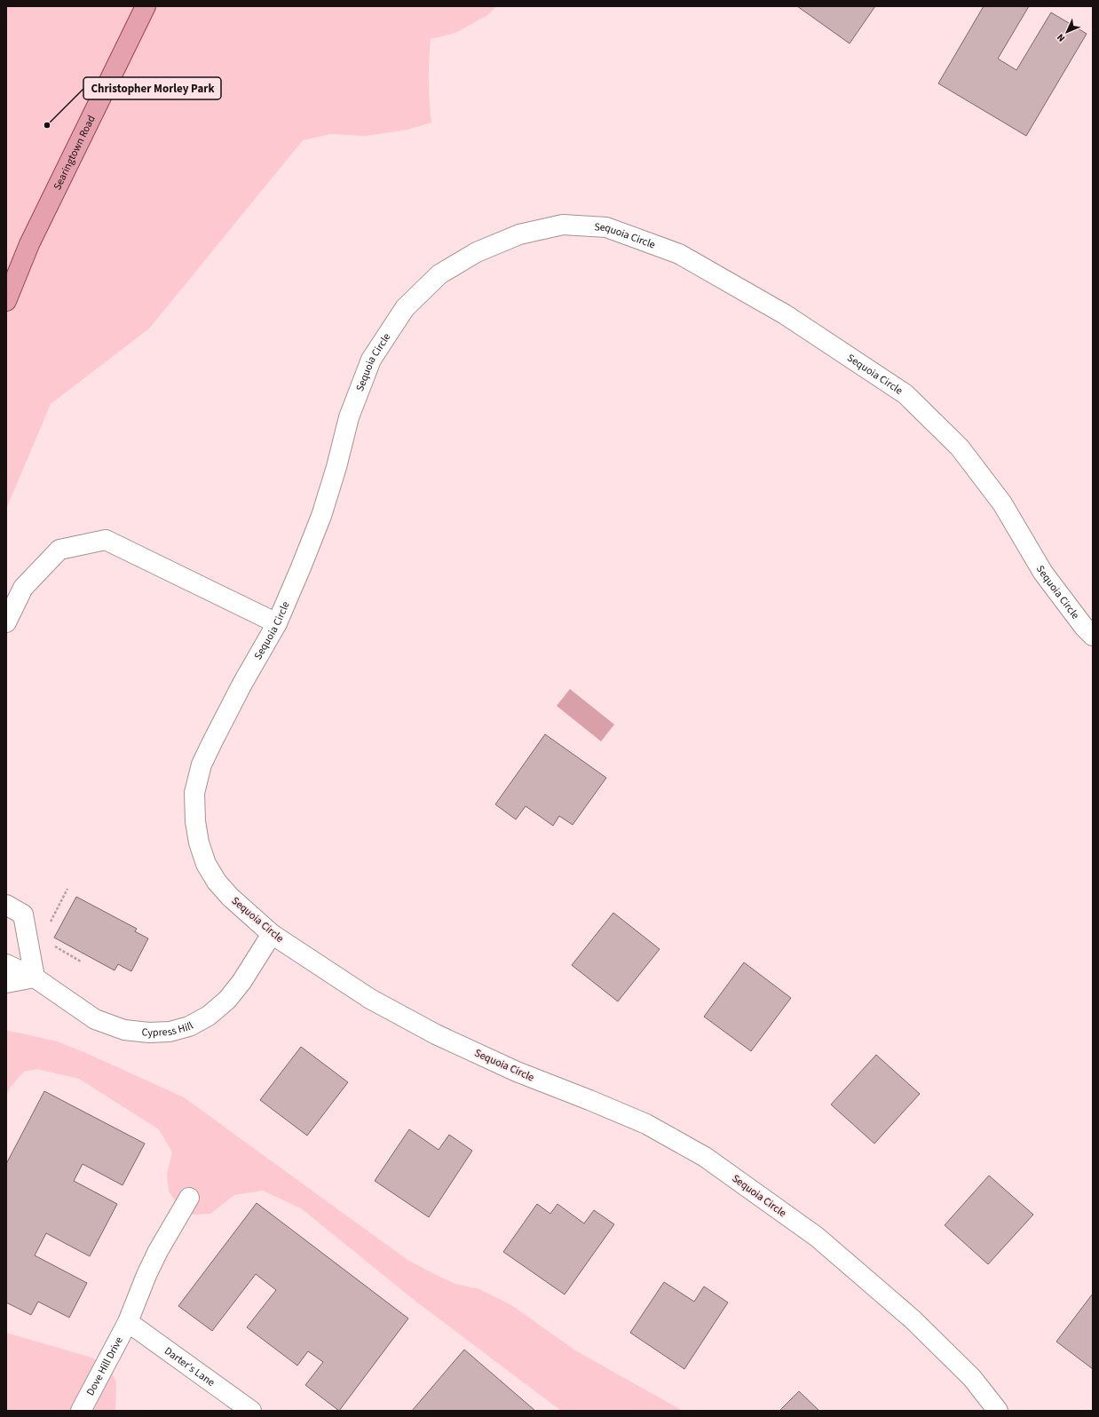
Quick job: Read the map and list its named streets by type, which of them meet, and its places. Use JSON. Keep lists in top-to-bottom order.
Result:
{
  "streets": {
    "main road": ["Searingtown Road"],
    "street": [
      "Sequoia Circle",
      "Cypress Hill",
      "Dove Hill Drive",
      "Darter's Lane"
    ]
  },
  "crossings": [
    ["Sequoia Circle", "Cypress Hill"],
    ["Dove Hill Drive", "Darter's Lane"]
  ],
  "places": ["Christopher Morley Park"],
  "north": "bottom left"
}
